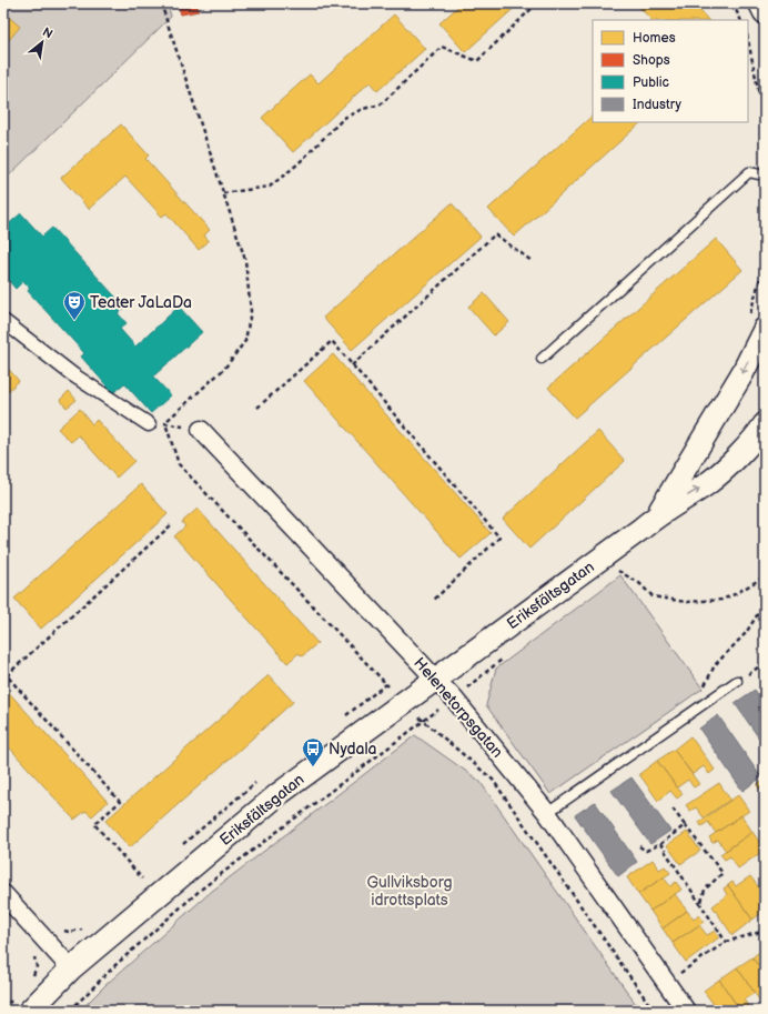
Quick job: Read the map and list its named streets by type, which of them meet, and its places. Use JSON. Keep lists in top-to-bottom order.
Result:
{
  "streets": {
    "street": ["Eriksfältsgatan", "Helenetorpsgatan"]
  },
  "crossings": [
    ["Eriksfältsgatan", "Helenetorpsgatan"]
  ],
  "parks": ["Gullviksborg idrottsplats"],
  "places": {
    "theatre": ["Teater JaLaDa"],
    "bus stop": ["Nydala"]
  },
  "legend": [
    "Homes",
    "Shops",
    "Public",
    "Industry"
  ],
  "north": "top right"
}
